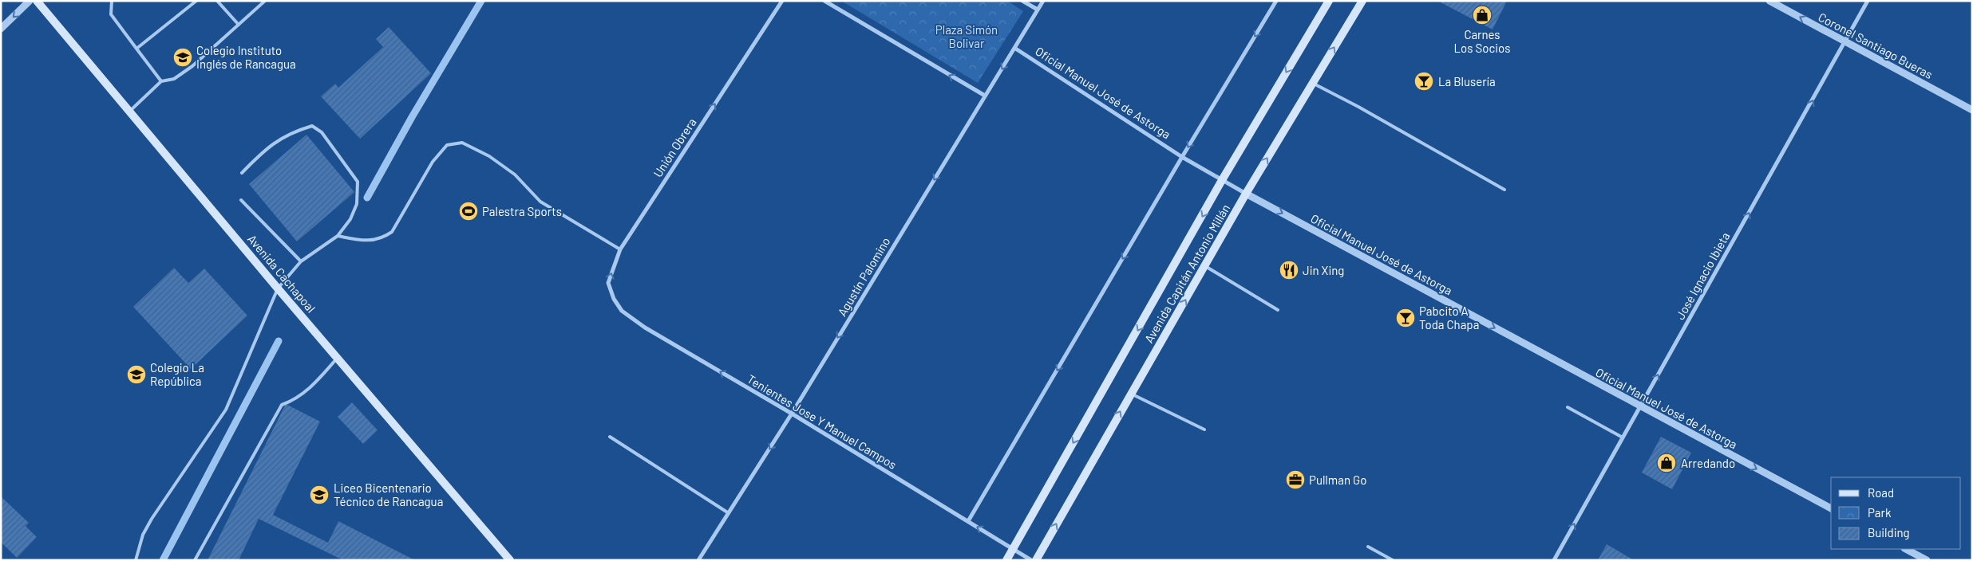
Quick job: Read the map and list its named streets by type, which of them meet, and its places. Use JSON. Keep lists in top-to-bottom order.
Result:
{
  "streets": {
    "main road": ["Avenida Cachapoal", "Avenida Capitán Antonio Millán"],
    "street": [
      "Coronel Santiago Bueras",
      "Oficial Manuel José de Astorga",
      "Unión Obrera",
      "José Ignacio Ibieta",
      "Agustín Palomino",
      "Tenientes Jose Y Manuel Campos"
    ]
  },
  "crossings": [
    ["Coronel Santiago Bueras", "José Ignacio Ibieta"],
    ["Oficial Manuel José de Astorga", "Avenida Capitán Antonio Millán"],
    ["Oficial Manuel José de Astorga", "José Ignacio Ibieta"],
    ["Oficial Manuel José de Astorga", "Agustín Palomino"],
    ["Unión Obrera", "Tenientes Jose Y Manuel Campos"],
    ["Avenida Capitán Antonio Millán", "Tenientes Jose Y Manuel Campos"],
    ["Agustín Palomino", "Tenientes Jose Y Manuel Campos"]
  ],
  "one_way": [
    "Coronel Santiago Bueras",
    "Oficial Manuel José de Astorga",
    "Unión Obrera",
    "José Ignacio Ibieta",
    "Agustín Palomino",
    "Tenientes Jose Y Manuel Campos"
  ],
  "parks": ["Plaza Simón Bolivar"],
  "places": {
    "shop": ["Carnes Los Socios", "Arredando"],
    "school or university": ["Colegio Instituto Inglés de Rancagua", "Colegio La República", "Liceo Bicentenario Técnico de Rancagua"],
    "bar": ["La Blusería", "Pabcito A Toda Chapa"],
    "sports": ["Palestra Sports"],
    "restaurant": ["Jin Xing"],
    "office": ["Pullman Go"]
  },
  "legend": ["Road", "Park", "Building"]
}
